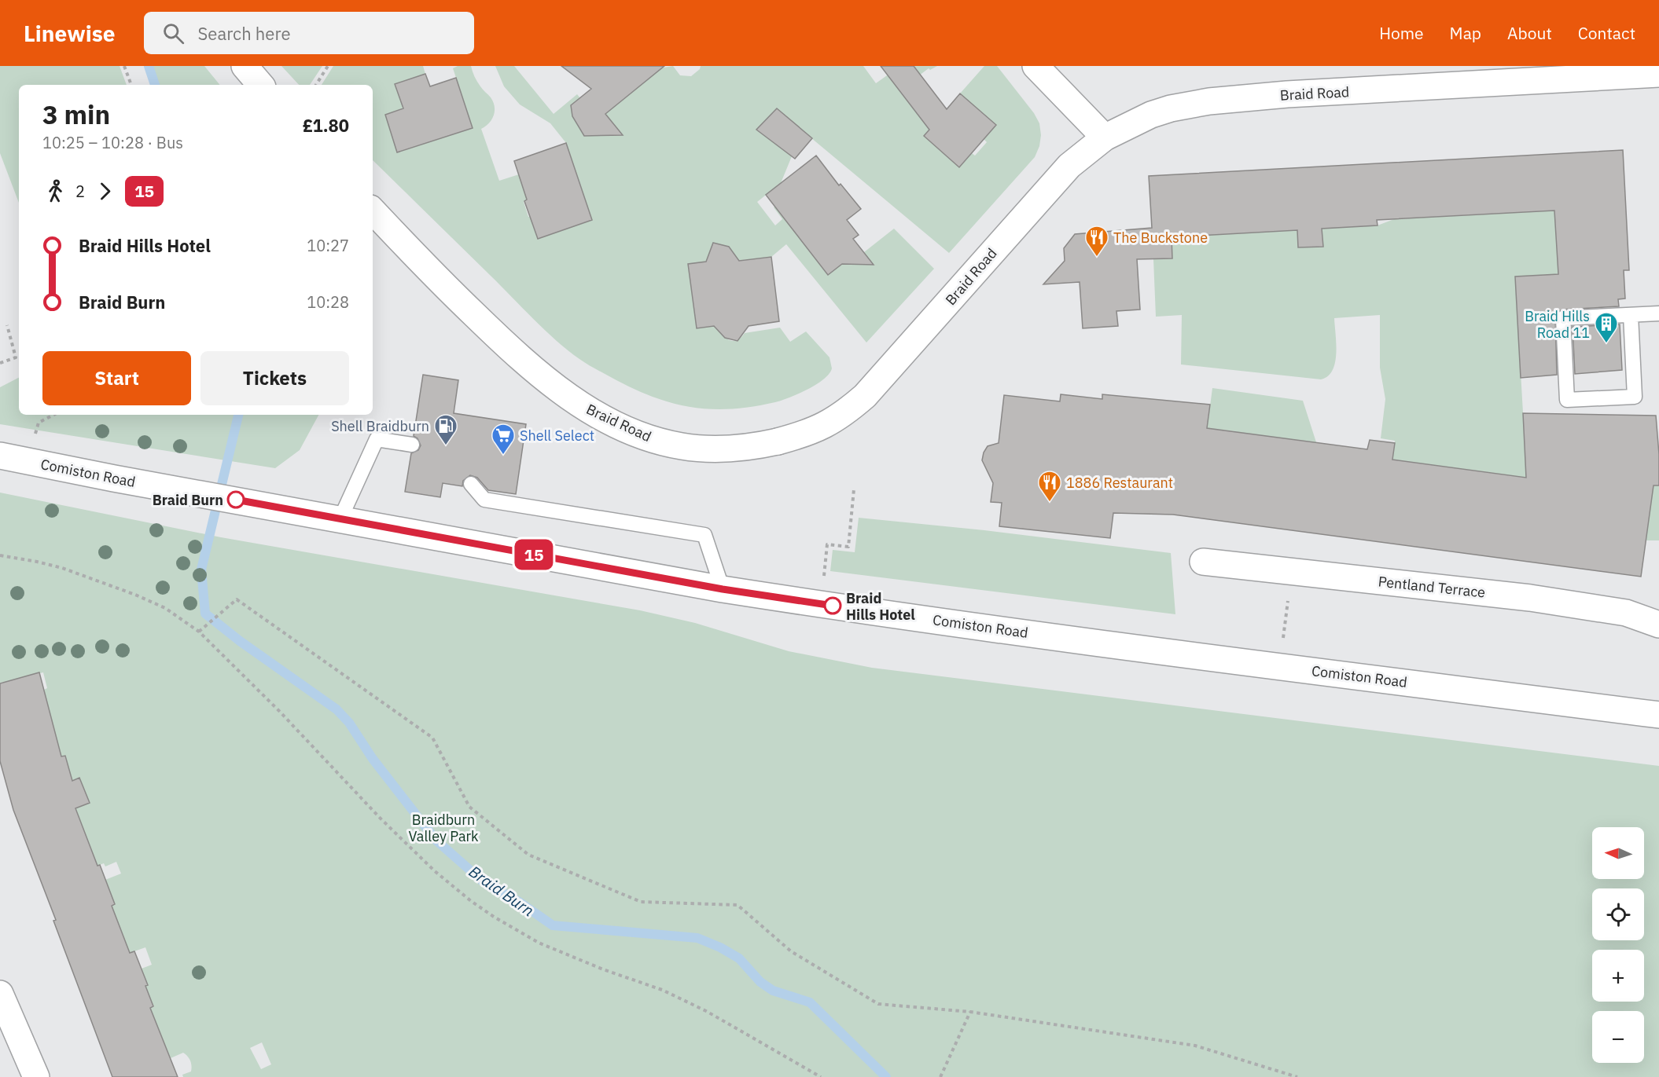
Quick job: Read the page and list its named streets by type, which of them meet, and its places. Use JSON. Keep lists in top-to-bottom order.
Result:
{
  "streets": {
    "street": ["Braid Road", "Comiston Road", "Pentland Terrace"]
  },
  "water": ["Braid Burn"],
  "parks": ["Braidburn Valley Park"],
  "places": {
    "restaurant": ["The Buckstone", "1886 Restaurant"],
    "building": ["Braid Hills Road 11"],
    "fuel station": ["Shell Braidburn"],
    "supermarket": ["Shell Select"],
    "other": ["Braid Burn", "Braid Hills Hotel"]
  },
  "lines": ["bus line 15"],
  "north": "left",
  "page": {
    "header": "Linewise",
    "search": "Search here",
    "nav": [
      "Home",
      "Map",
      "About",
      "Contact"
    ],
    "on_map": "15",
    "heading": ["3 min", "10:25 – 10:28 · Bus", "£1.80"],
    "legs": ["2", "15"],
    "list": [
      {
        "name": "Braid Hills Hotel",
        "value": "10:27"
      },
      {
        "name": "Braid Burn",
        "value": "10:28"
      }
    ],
    "buttons": ["Start", "Tickets"],
    "map_buttons": ["+", "−"]
  }
}
